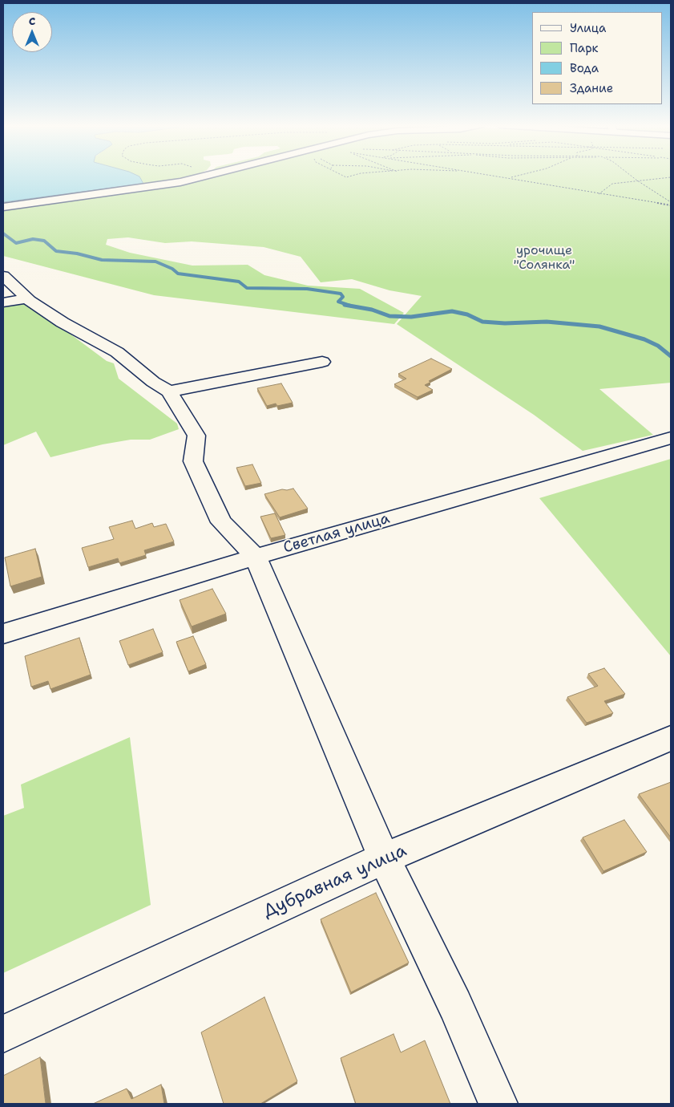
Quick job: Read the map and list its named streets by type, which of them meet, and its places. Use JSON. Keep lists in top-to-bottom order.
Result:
{
  "streets": {
    "street": ["Светлая улица", "Дубравная улица"]
  },
  "parks": ["урочище \"Солянка\""],
  "legend": [
    "Улица",
    "Парк",
    "Вода",
    "Здание"
  ],
  "north": "top"
}
